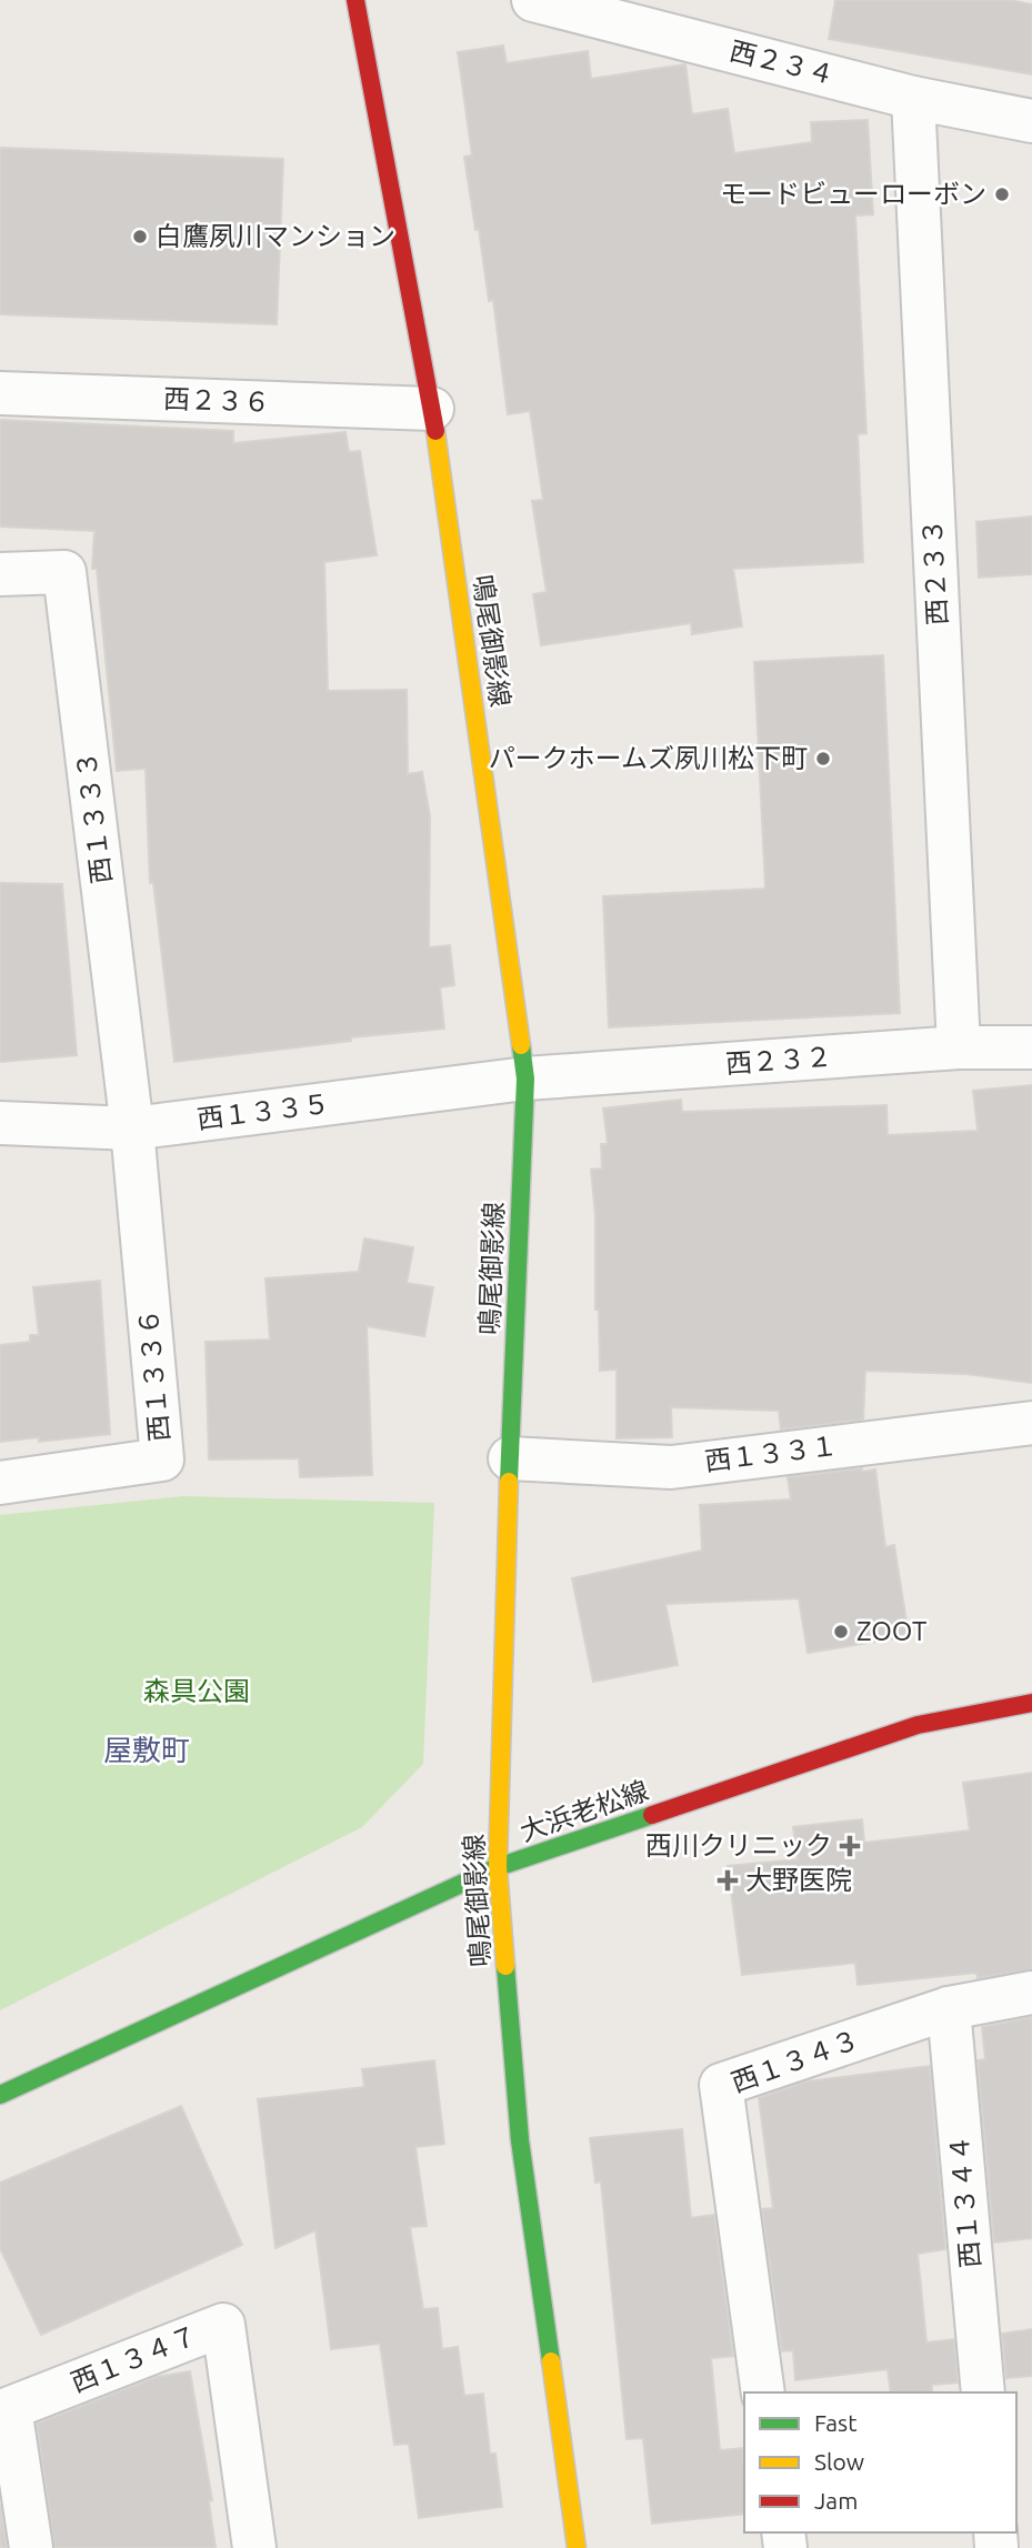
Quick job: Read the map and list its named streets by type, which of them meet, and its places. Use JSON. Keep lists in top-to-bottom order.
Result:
{
  "streets": {
    "street": [
      "西２３４",
      "西２３６",
      "西２３３",
      "鳴尾御影線",
      "西１３３３",
      "西２３２",
      "西１３３５",
      "西１３３６",
      "西１３３１",
      "大浜老松線",
      "西１３４３",
      "西１３４４",
      "西１３４７"
    ]
  },
  "crossings": [
    ["西２３４", "西２３３"],
    ["西２３６", "鳴尾御影線"],
    ["西２３３", "西２３２"],
    ["鳴尾御影線", "西２３２"],
    ["鳴尾御影線", "西１３３５"],
    ["鳴尾御影線", "西１３３１"],
    ["鳴尾御影線", "大浜老松線"],
    ["西１３３３", "西１３３５"],
    ["西１３３３", "西１３３６"],
    ["西２３２", "西１３３５"],
    ["西１３３５", "西１３３６"],
    ["西１３４３", "西１３４４"]
  ],
  "districts": ["屋敷町"],
  "parks": ["森具公園"],
  "places": {
    "other": [
      "モードビューローボン",
      "白鷹夙川マンション",
      "パークホームズ夙川松下町",
      "ZOOT"
    ],
    "health": ["西川クリニック", "大野医院"]
  },
  "legend": ["Fast", "Slow", "Jam"]
}
